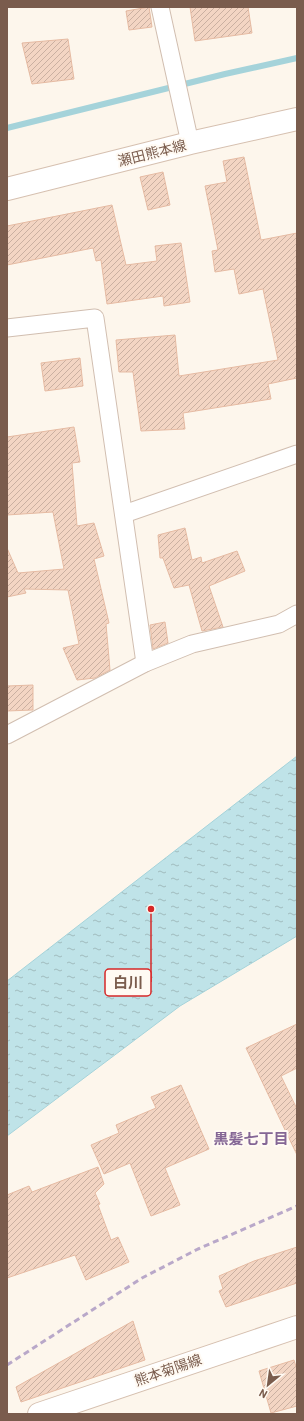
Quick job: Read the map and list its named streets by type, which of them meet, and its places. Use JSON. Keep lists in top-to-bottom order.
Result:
{
  "streets": {
    "main road": ["瀬田熊本線", "熊本菊陽線"]
  },
  "districts": ["黒髪七丁目"],
  "places": ["白川"],
  "north": "bottom left"
}
